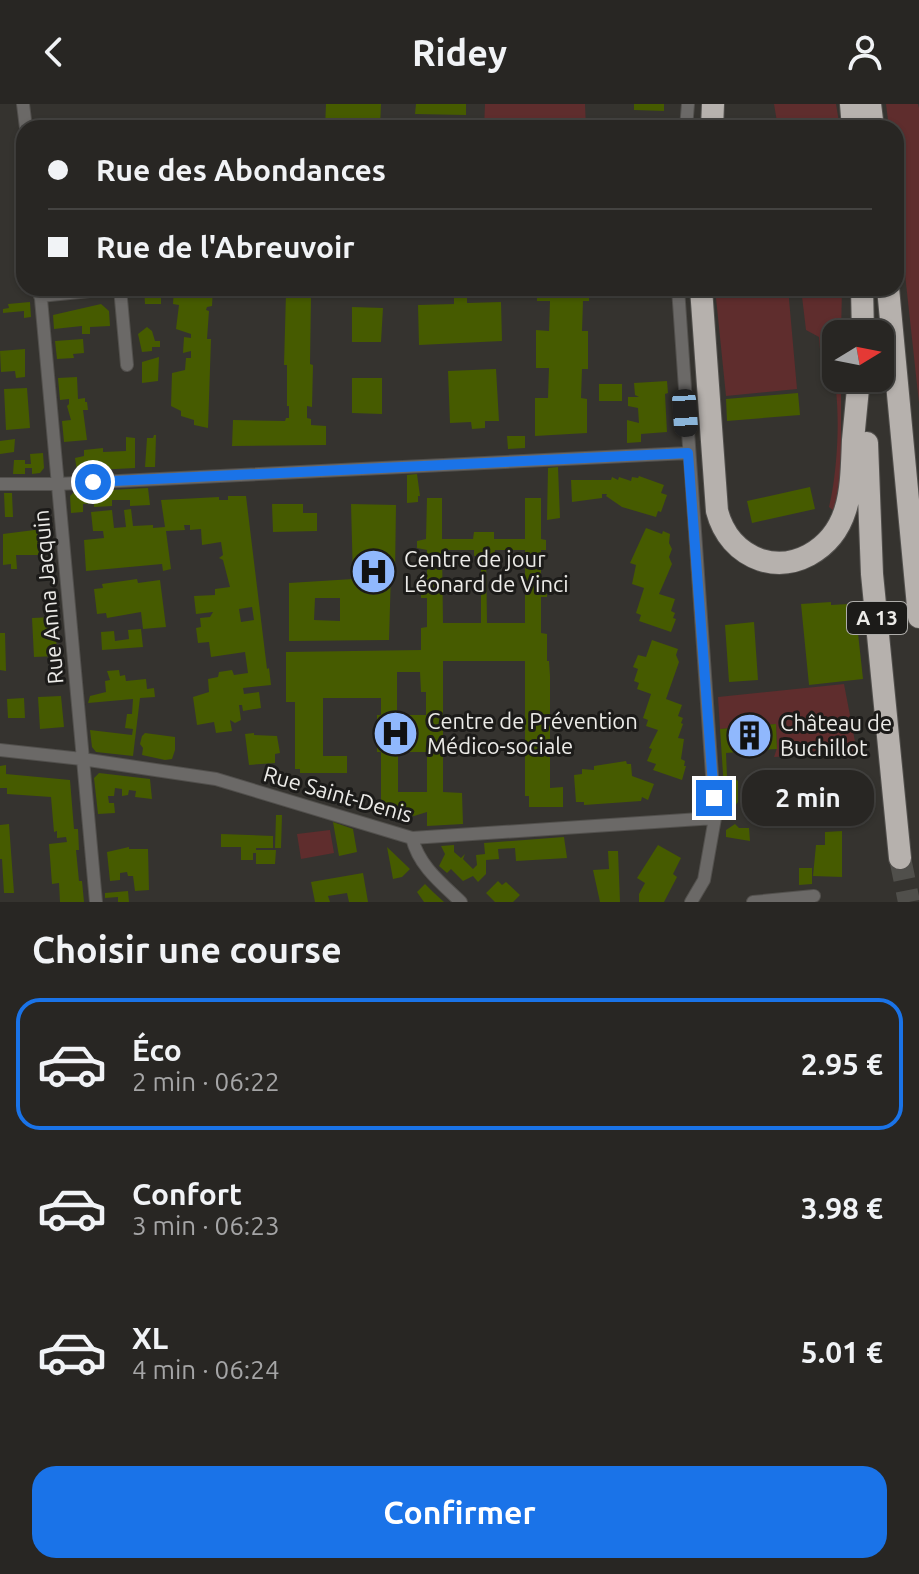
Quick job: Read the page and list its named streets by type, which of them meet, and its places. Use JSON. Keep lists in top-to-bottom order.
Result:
{
  "streets": {
    "highway": ["A 13"],
    "street": ["Rue Anna Jacquin", "Rue Saint-Denis"]
  },
  "crossings": [
    ["Rue Anna Jacquin", "Rue Saint-Denis"]
  ],
  "places": {
    "hospital": ["Centre de jour Léonard de Vinci", "Centre de Prévention Médico-sociale"],
    "building": ["Château de Buchillot"]
  },
  "north": "right",
  "page": {
    "header": "Ridey",
    "banner": ["Rue des Abondances", "Rue de l'Abreuvoir"],
    "bubble": "2 min",
    "heading": "Choisir une course",
    "list": [
      {
        "name": "Éco",
        "note": "2 min · 06:22",
        "value": "2.95 €"
      },
      {
        "name": "Confort",
        "note": "3 min · 06:23",
        "value": "3.98 €"
      },
      {
        "name": "XL",
        "note": "4 min · 06:24",
        "value": "5.01 €"
      }
    ],
    "buttons": "Confirmer"
  }
}
